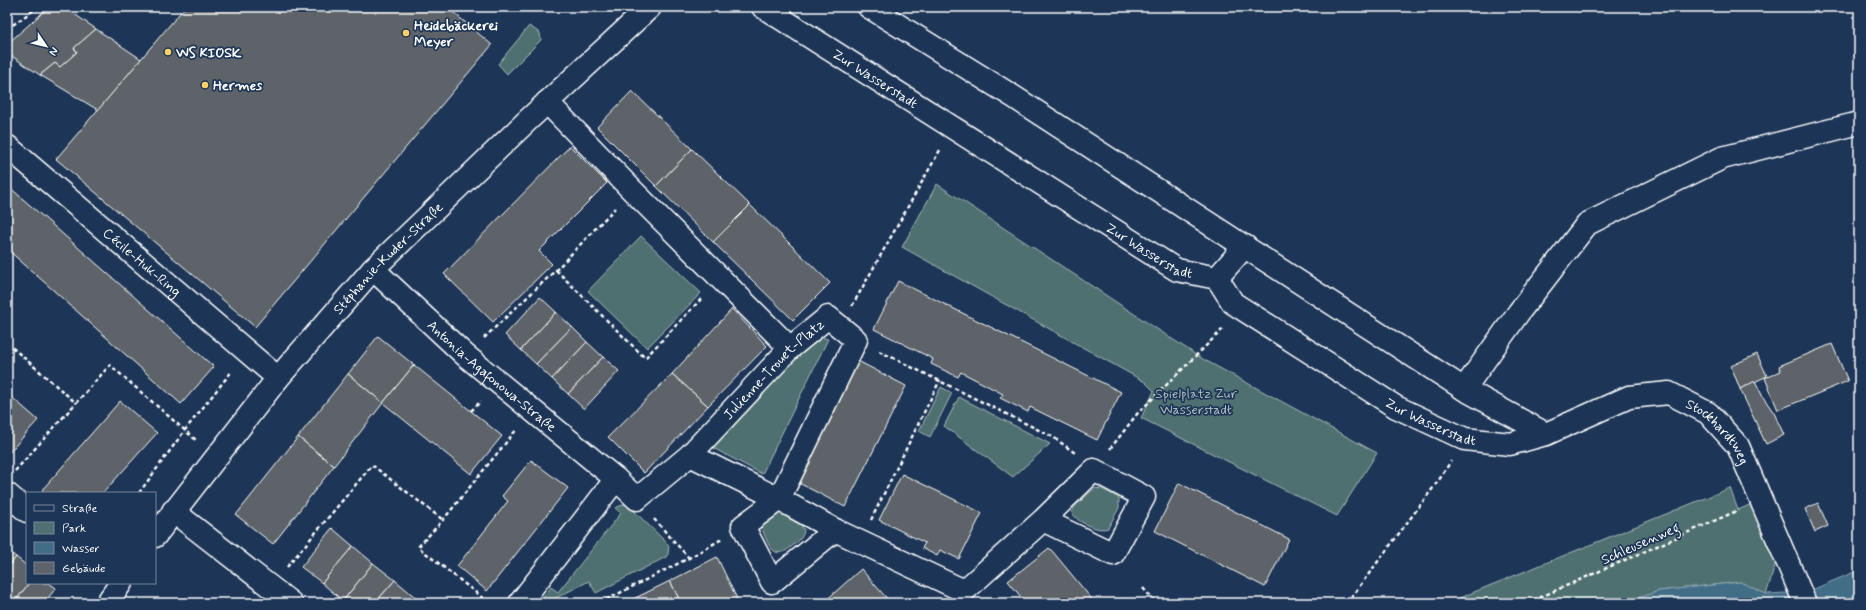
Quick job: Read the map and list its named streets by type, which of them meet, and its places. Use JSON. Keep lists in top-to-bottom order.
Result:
{
  "streets": {
    "street": [
      "Zur Wasserstadt",
      "Stéphanie-Kuder-Straße",
      "Cécile-Huk-Ring",
      "Julienne-Trouet-Platz",
      "Antonia-Agafonowa-Straße",
      "Stockhardtweg"
    ],
    "path": ["Schleusenweg"]
  },
  "crossings": [
    ["Zur Wasserstadt", "Stockhardtweg"],
    ["Stéphanie-Kuder-Straße", "Cécile-Huk-Ring"],
    ["Stéphanie-Kuder-Straße", "Antonia-Agafonowa-Straße"],
    ["Stockhardtweg", "Schleusenweg"]
  ],
  "parks": ["Spielplatz Zur Wasserstadt"],
  "places": ["Heidebäckerei Meyer", "WS KIOSK", "Hermes"],
  "legend": [
    "Straße",
    "Park",
    "Wasser",
    "Gebäude"
  ],
  "north": "bottom right"
}
